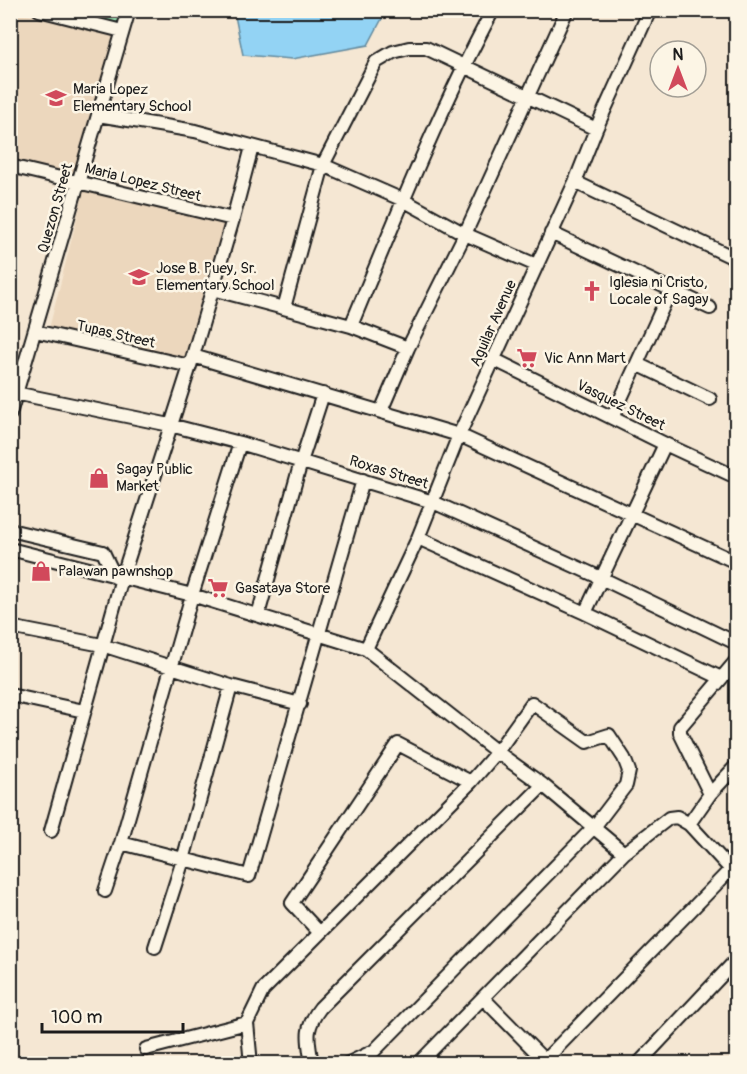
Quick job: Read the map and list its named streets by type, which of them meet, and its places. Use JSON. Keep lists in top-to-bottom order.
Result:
{
  "streets": {
    "street": [
      "Maria Lopez Street",
      "Quezon Street",
      "Aguilar Avenue",
      "Tupas Street",
      "Vasquez Street",
      "Roxas Street"
    ]
  },
  "crossings": [
    ["Maria Lopez Street", "Quezon Street"],
    ["Quezon Street", "Tupas Street"],
    ["Quezon Street", "Roxas Street"],
    ["Aguilar Avenue", "Tupas Street"],
    ["Aguilar Avenue", "Vasquez Street"],
    ["Aguilar Avenue", "Roxas Street"]
  ],
  "places": {
    "school or university": ["Maria Lopez Elementary School", "Jose B. Puey, Sr. Elementary School"],
    "church": ["Iglesia ni Cristo, Locale of Sagay"],
    "supermarket": ["Vic Ann Mart", "Gasataya Store"],
    "shop": ["Sagay Public Market", "Palawan pawnshop"]
  },
  "scale_bar": "100 m",
  "north": "top"
}
